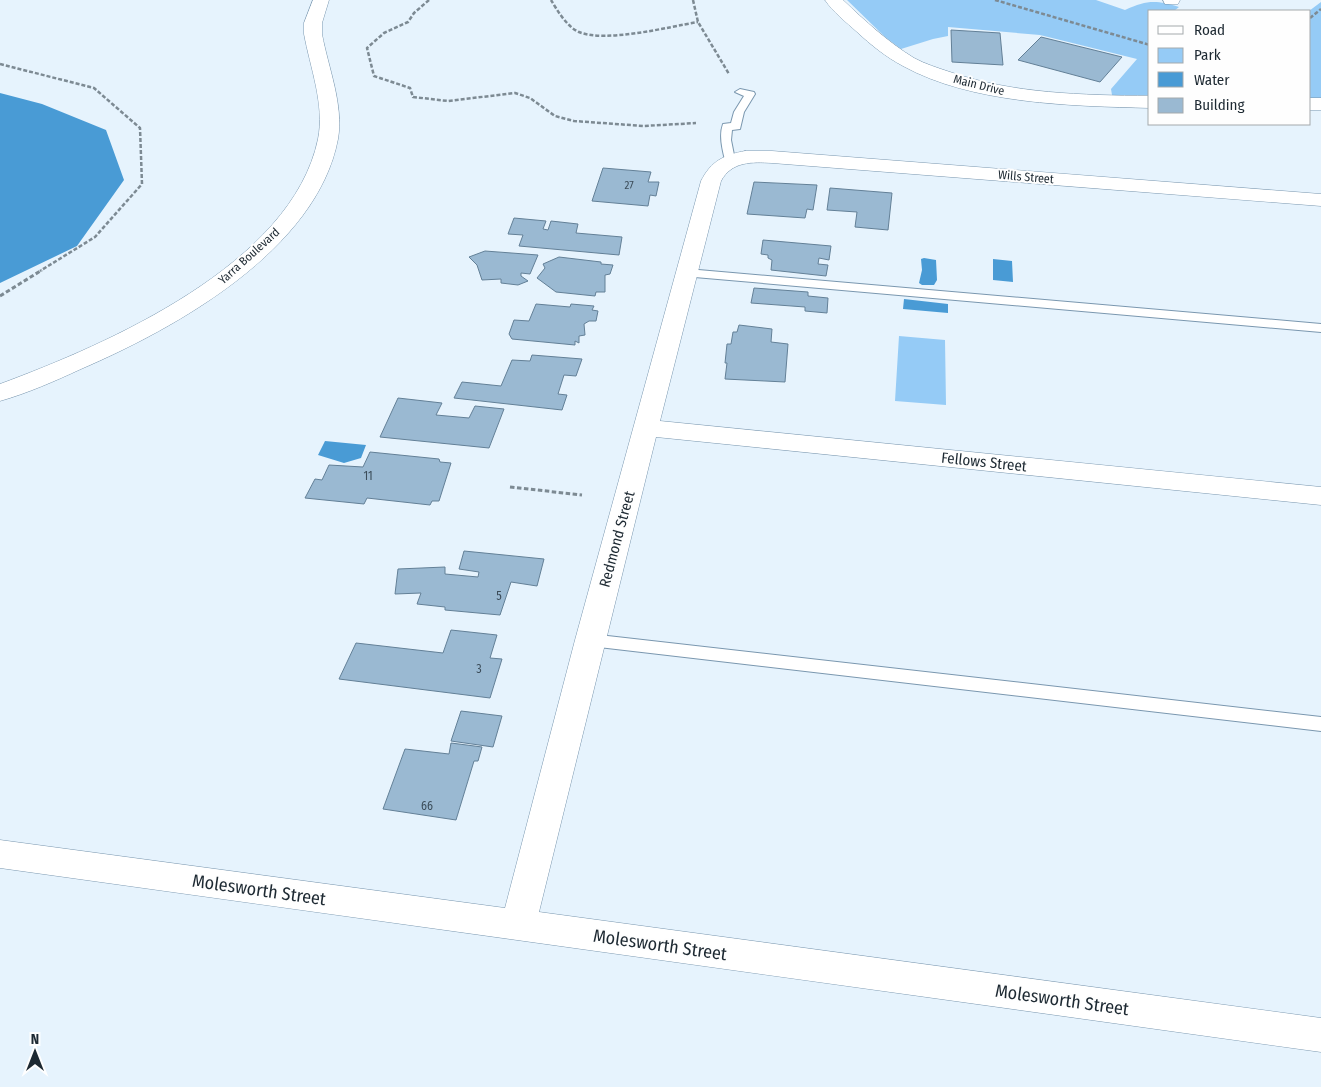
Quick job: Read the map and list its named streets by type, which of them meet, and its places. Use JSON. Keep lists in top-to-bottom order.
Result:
{
  "streets": {
    "street": [
      "Main Drive",
      "Wills Street",
      "Yarra Boulevard",
      "Fellows Street",
      "Redmond Street",
      "Molesworth Street"
    ]
  },
  "crossings": [
    ["Wills Street", "Redmond Street"],
    ["Fellows Street", "Redmond Street"],
    ["Redmond Street", "Molesworth Street"]
  ],
  "house_numbers": [
    "27",
    "11",
    "5",
    "3",
    "66"
  ],
  "legend": [
    "Road",
    "Park",
    "Water",
    "Building"
  ],
  "north": "top"
}
